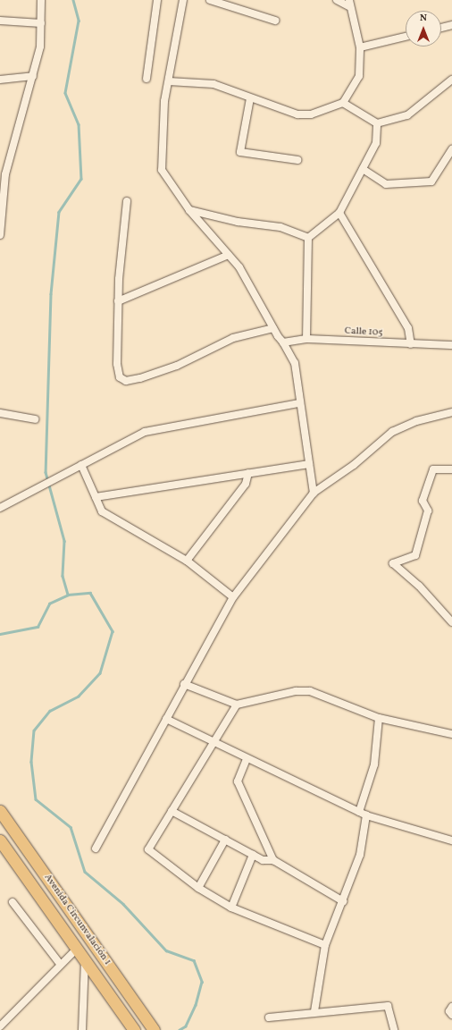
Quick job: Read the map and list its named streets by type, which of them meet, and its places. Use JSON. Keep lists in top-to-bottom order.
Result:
{
  "streets": {
    "main road": ["Avenida Circunvalación 1"],
    "street": ["Calle 105"]
  },
  "north": "top"
}
